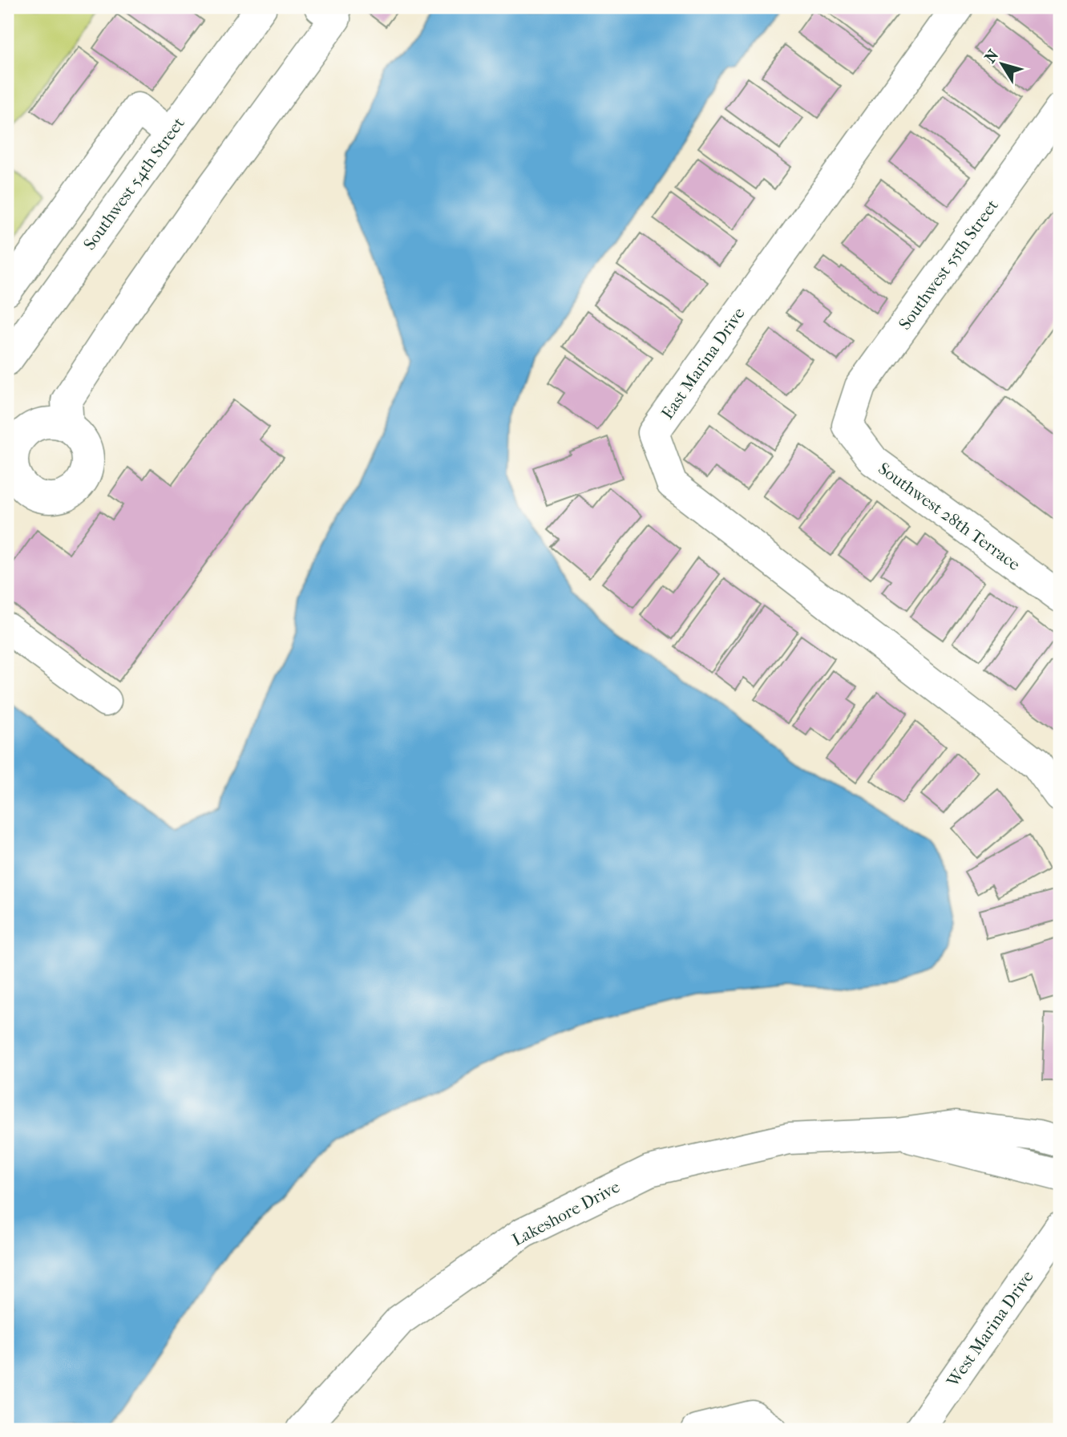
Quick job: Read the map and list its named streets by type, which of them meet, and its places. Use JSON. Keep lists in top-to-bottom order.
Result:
{
  "streets": {
    "street": [
      "Southwest 54th Street",
      "Southwest 55th Street",
      "East Marina Drive",
      "Southwest 28th Terrace",
      "Lakeshore Drive",
      "West Marina Drive"
    ]
  },
  "crossings": [
    ["Southwest 55th Street", "Southwest 28th Terrace"]
  ],
  "north": "top left"
}
